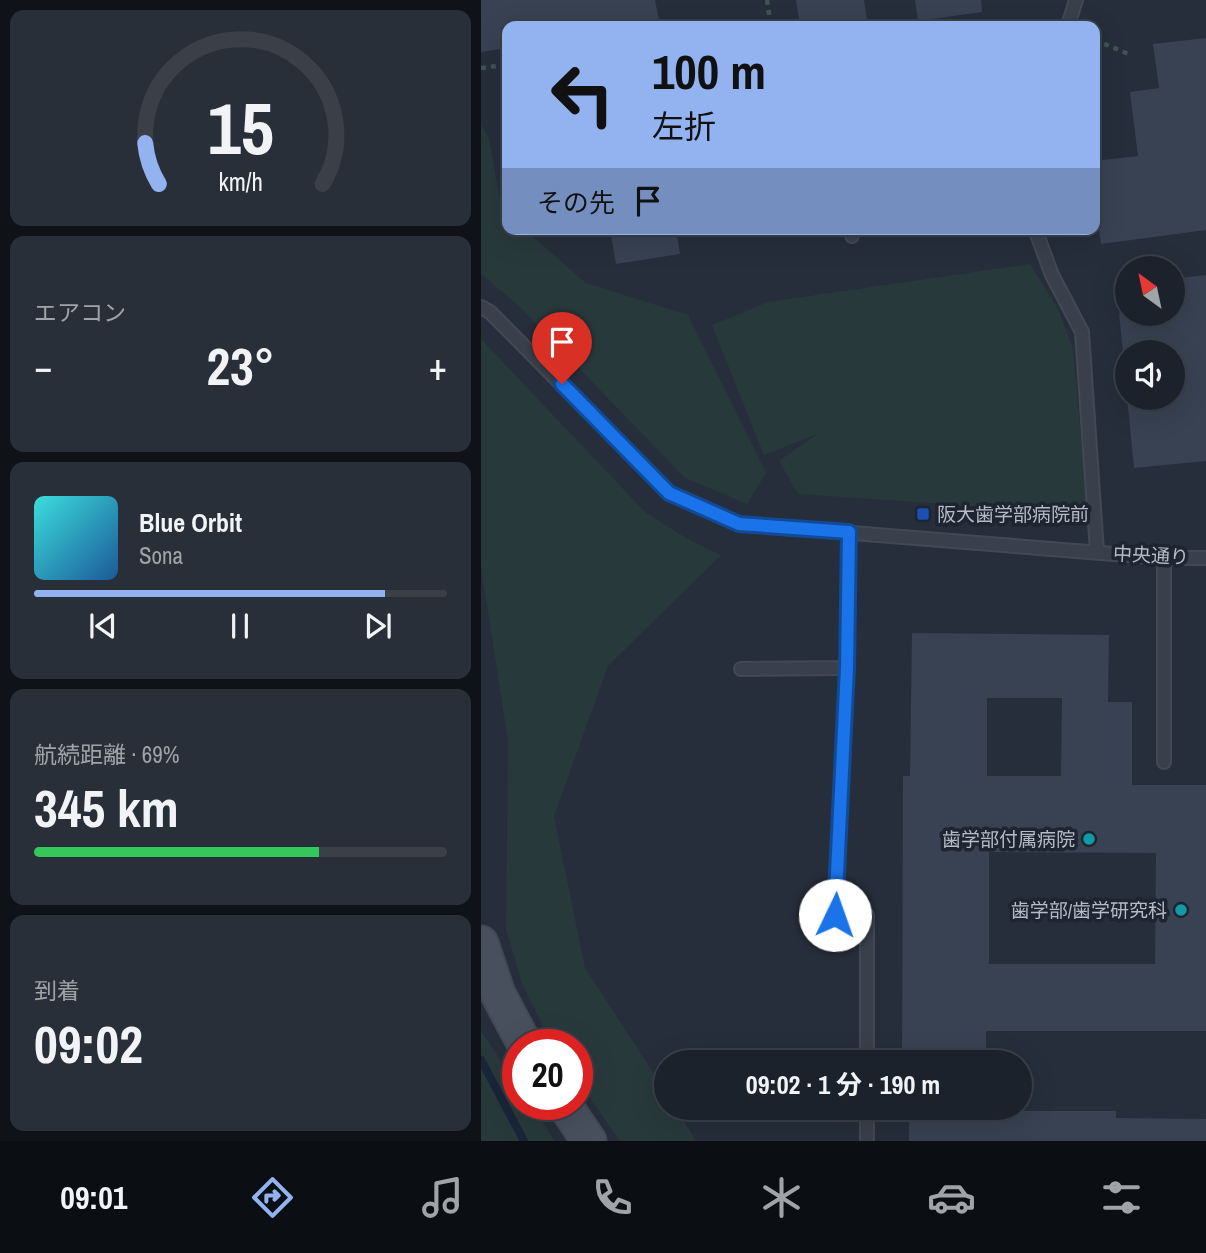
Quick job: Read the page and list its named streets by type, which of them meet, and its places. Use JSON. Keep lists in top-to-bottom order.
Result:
{
  "streets": {
    "lane": ["中央通り"]
  },
  "places": {
    "transit": ["阪大歯学部病院前"],
    "other": ["歯学部付属病院", "歯学部/歯学研究科"]
  },
  "north": "top left",
  "page": {
    "turn": ["100 m", "左折"],
    "then": "その先",
    "tile": [
      "エアコン",
      ["航続距離 · 69%", "345 km"],
      ["到着", "09:02"]
    ],
    "heat": ["−", "23°", "+"],
    "song": ["Blue Orbit", "Sona"],
    "limit": "20",
    "trip": "09:02 · 1 分 · 190 m",
    "tabs": "09:01",
    "gauge": ["15", "km/h"]
  }
}
